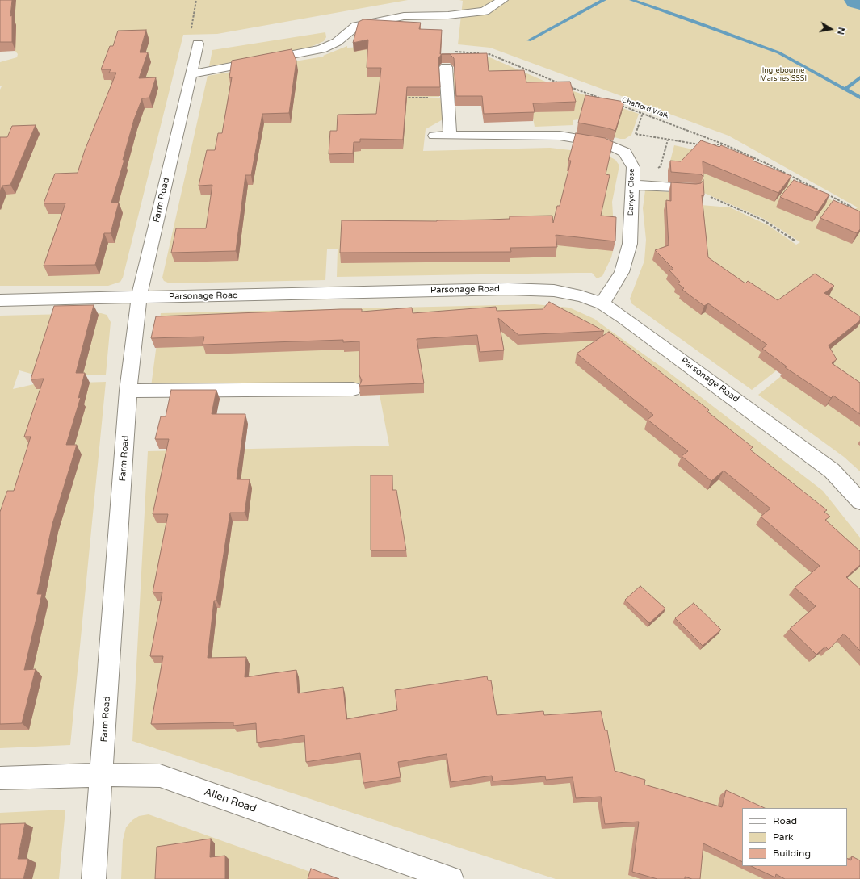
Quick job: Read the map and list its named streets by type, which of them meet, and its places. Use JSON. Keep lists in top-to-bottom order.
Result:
{
  "streets": {
    "street": [
      "Danyon Close",
      "Farm Road",
      "Parsonage Road",
      "Allen Road"
    ],
    "path": ["Chafford Walk"]
  },
  "crossings": [
    ["Danyon Close", "Parsonage Road"],
    ["Farm Road", "Parsonage Road"],
    ["Farm Road", "Allen Road"]
  ],
  "parks": ["Ingrebourne Marshes SSSI"],
  "legend": ["Road", "Park", "Building"],
  "north": "right"
}
